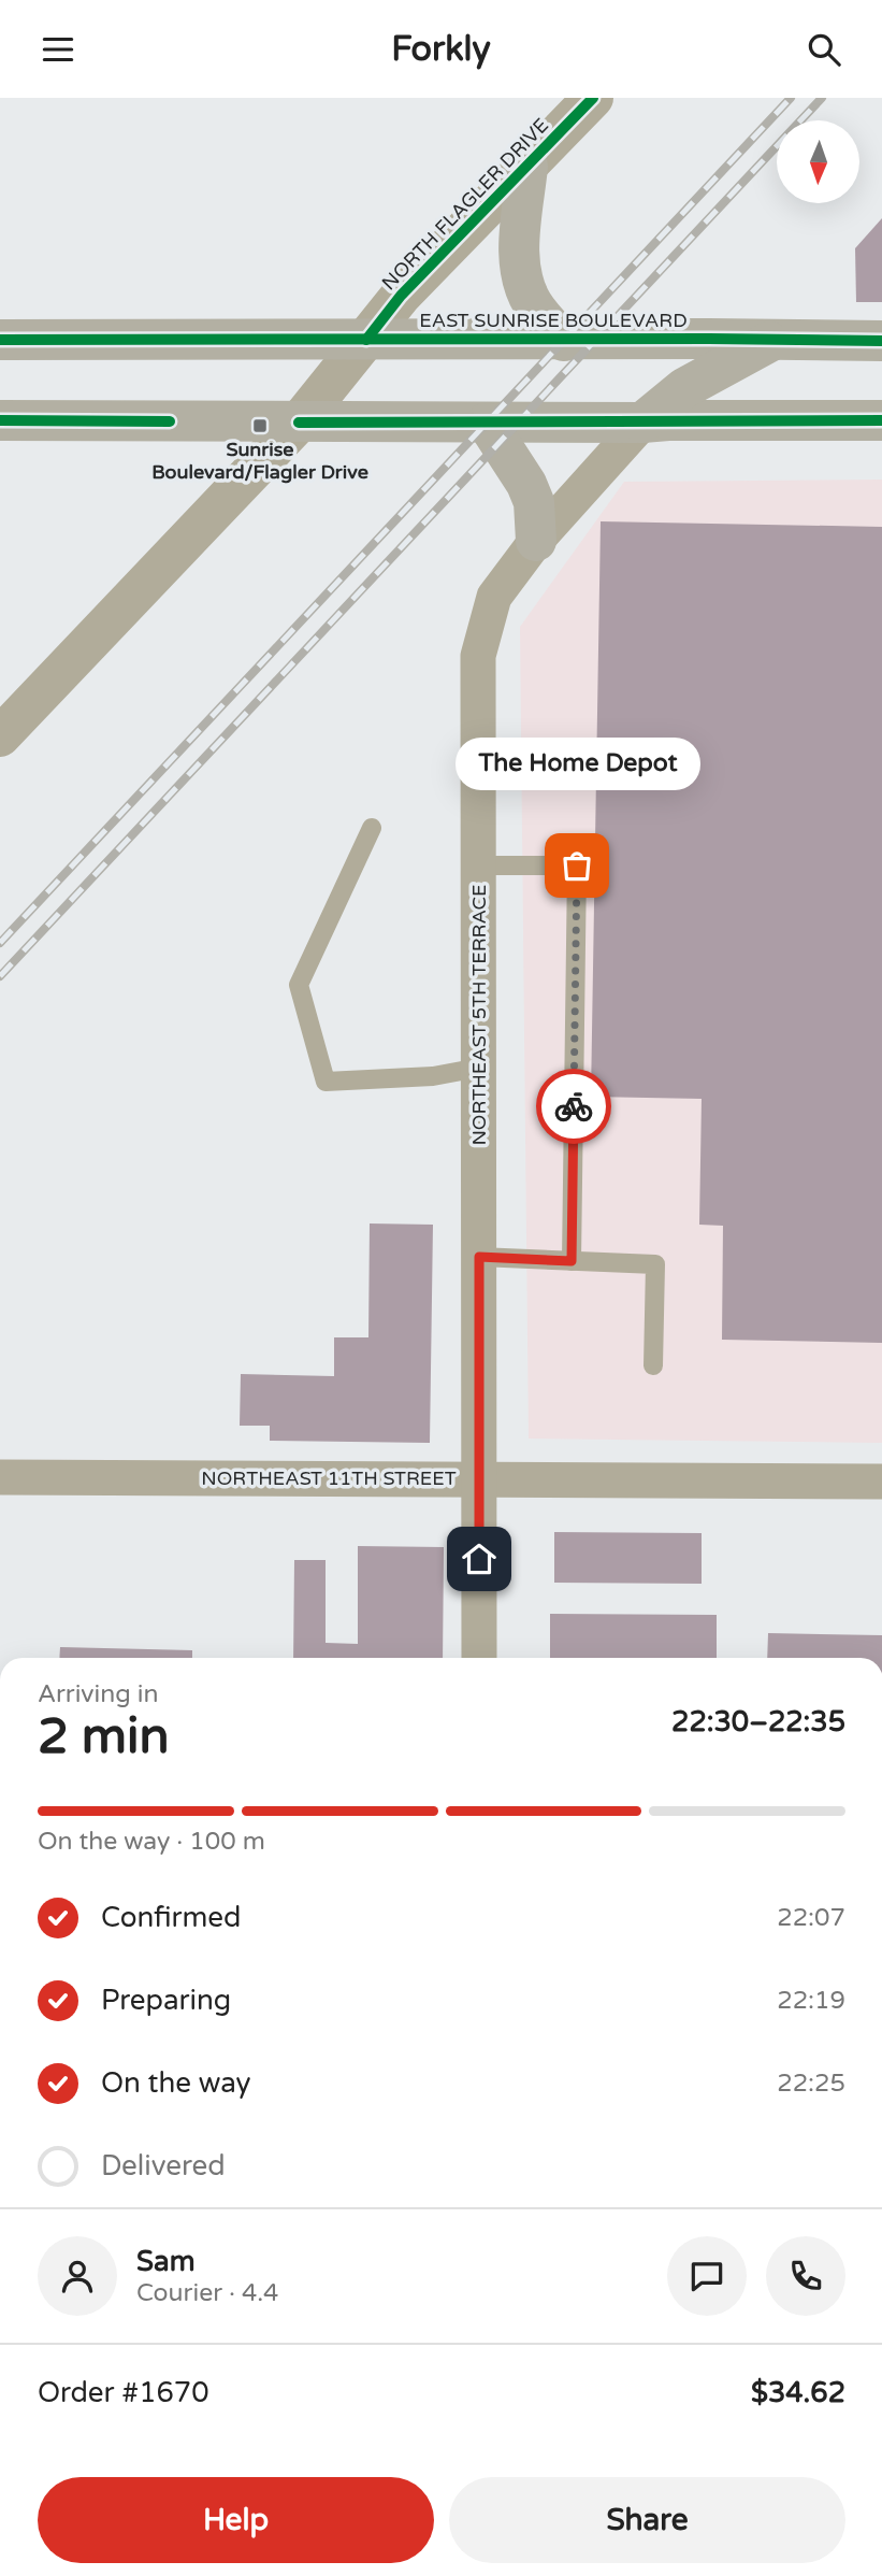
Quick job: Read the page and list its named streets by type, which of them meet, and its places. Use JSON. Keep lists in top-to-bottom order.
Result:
{
  "streets": {
    "main road": ["EAST SUNRISE BOULEVARD"],
    "street": ["NORTH FLAGLER DRIVE", "NORTHEAST 5TH TERRACE", "NORTHEAST 11TH STREET"]
  },
  "crossings": [
    ["NORTH FLAGLER DRIVE", "EAST SUNRISE BOULEVARD"],
    ["NORTHEAST 5TH TERRACE", "NORTHEAST 11TH STREET"]
  ],
  "places": {
    "transit": ["Sunrise Boulevard/Flagler Drive"],
    "other": ["The Home Depot"]
  },
  "north": "bottom",
  "page": {
    "header": "Forkly",
    "bubble": "The Home Depot",
    "heading": ["2 min", "Arriving in", "22:30–22:35"],
    "panel": [
      "Sam",
      "Courier · 4.4",
      "Order #1670",
      "$34.62"
    ],
    "bar": "On the way · 100 m",
    "list": [
      ["Confirmed", "22:07"],
      ["Preparing", "22:19"],
      ["On the way", "22:25"],
      "Delivered"
    ],
    "buttons": ["Help", "Share"]
  }
}
